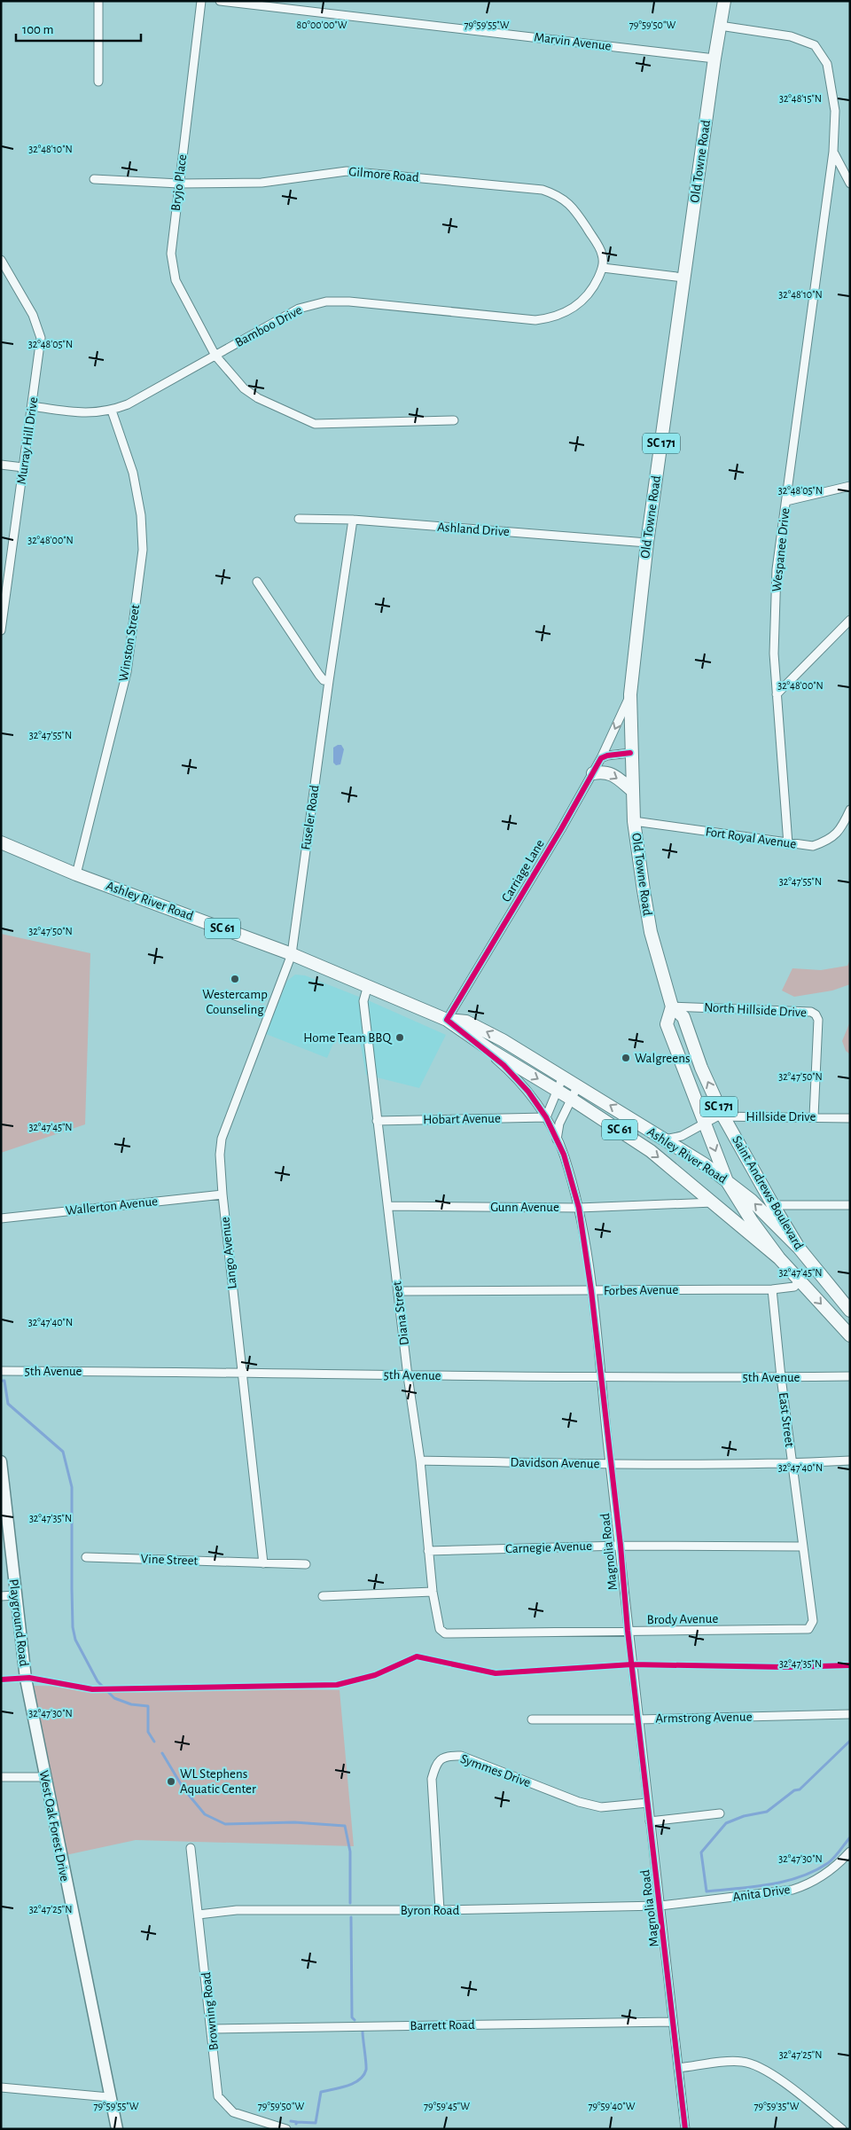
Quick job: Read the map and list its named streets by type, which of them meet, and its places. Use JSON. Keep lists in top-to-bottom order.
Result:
{
  "streets": {
    "main road": [
      "Old Towne Road",
      "SC 171",
      "Ashley River Road",
      "SC 61",
      "Saint Andrews Boulevard",
      "Playground Road",
      "West Oak Forest Drive"
    ],
    "street": [
      "Marvin Avenue",
      "Gilmore Road",
      "Bryjo Place",
      "Bamboo Drive",
      "Murray Hill Drive",
      "Ashland Drive",
      "Wespanee Drive",
      "Winston Street",
      "Fuseler Road",
      "Fort Royal Avenue",
      "Carriage Lane",
      "North Hillside Drive",
      "Hillside Drive",
      "Hobart Avenue",
      "Wallerton Avenue",
      "Gunn Avenue",
      "Lango Avenue",
      "Forbes Avenue",
      "Diana Street",
      "5th Avenue",
      "East Street",
      "Davidson Avenue",
      "Carnegie Avenue",
      "Magnolia Road",
      "Vine Street",
      "Brody Avenue",
      "Armstrong Avenue",
      "Symmes Drive",
      "Anita Drive",
      "Byron Road",
      "Browning Road",
      "Barrett Road"
    ]
  },
  "crossings": [
    ["Marvin Avenue", "Old Towne Road"],
    ["Old Towne Road", "Ashland Drive"],
    ["Old Towne Road", "Wespanee Drive"],
    ["Old Towne Road", "Fort Royal Avenue"],
    ["Old Towne Road", "Carriage Lane"],
    ["Old Towne Road", "North Hillside Drive"],
    ["Old Towne Road", "Saint Andrews Boulevard"],
    ["Gilmore Road", "Bryjo Place"],
    ["Gilmore Road", "Bamboo Drive"],
    ["Bryjo Place", "Bamboo Drive"],
    ["Bamboo Drive", "Murray Hill Drive"],
    ["Bamboo Drive", "Winston Street"],
    ["Ashland Drive", "Fuseler Road"],
    ["Wespanee Drive", "Fort Royal Avenue"],
    ["Winston Street", "Ashley River Road"],
    ["Fuseler Road", "Ashley River Road"],
    ["Fuseler Road", "Lango Avenue"],
    ["Carriage Lane", "Ashley River Road"],
    ["Carriage Lane", "Magnolia Road"],
    ["Ashley River Road", "Hillside Drive"],
    ["Ashley River Road", "Saint Andrews Boulevard"],
    ["Ashley River Road", "Gunn Avenue"],
    ["Ashley River Road", "Lango Avenue"],
    ["Ashley River Road", "Diana Street"],
    ["Ashley River Road", "Magnolia Road"],
    ["North Hillside Drive", "Hillside Drive"],
    ["North Hillside Drive", "Saint Andrews Boulevard"],
    ["Hillside Drive", "Saint Andrews Boulevard"],
    ["Hobart Avenue", "Diana Street"],
    ["Hobart Avenue", "Magnolia Road"],
    ["Saint Andrews Boulevard", "Forbes Avenue"],
    ["Wallerton Avenue", "Lango Avenue"],
    ["Gunn Avenue", "Diana Street"],
    ["Gunn Avenue", "Magnolia Road"],
    ["Lango Avenue", "5th Avenue"],
    ["Lango Avenue", "Vine Street"],
    ["Forbes Avenue", "Diana Street"],
    ["Forbes Avenue", "East Street"],
    ["Forbes Avenue", "Magnolia Road"],
    ["Diana Street", "5th Avenue"],
    ["Diana Street", "Davidson Avenue"],
    ["Diana Street", "Carnegie Avenue"],
    ["Diana Street", "Brody Avenue"],
    ["5th Avenue", "East Street"],
    ["5th Avenue", "Magnolia Road"],
    ["East Street", "Davidson Avenue"],
    ["East Street", "Carnegie Avenue"],
    ["East Street", "Brody Avenue"],
    ["Davidson Avenue", "Magnolia Road"],
    ["Carnegie Avenue", "Magnolia Road"],
    ["Magnolia Road", "Brody Avenue"],
    ["Magnolia Road", "Armstrong Avenue"],
    ["Magnolia Road", "Symmes Drive"],
    ["Magnolia Road", "Anita Drive"],
    ["Magnolia Road", "Byron Road"],
    ["Magnolia Road", "Barrett Road"],
    ["Playground Road", "West Oak Forest Drive"],
    ["Symmes Drive", "Byron Road"],
    ["Anita Drive", "Byron Road"],
    ["Byron Road", "Browning Road"],
    ["Browning Road", "Barrett Road"]
  ],
  "places": [
    "Westercamp Counseling",
    "Home Team BBQ",
    "Walgreens",
    "WL Stephens Aquatic Center"
  ],
  "scale_bar": "100 m",
  "coordinates": [
    "80°00'00\"W",
    "79°59'55\"W",
    "79°59'50\"W",
    "32°48'15\"N",
    "32°48'10\"N",
    "32°48'05\"N",
    "32°48'00\"N",
    "32°47'55\"N",
    "32°47'50\"N",
    "32°47'45\"N",
    "32°47'40\"N",
    "32°47'35\"N",
    "32°47'30\"N",
    "32°47'25\"N",
    "79°59'45\"W",
    "79°59'40\"W",
    "79°59'35\"W"
  ]
}
